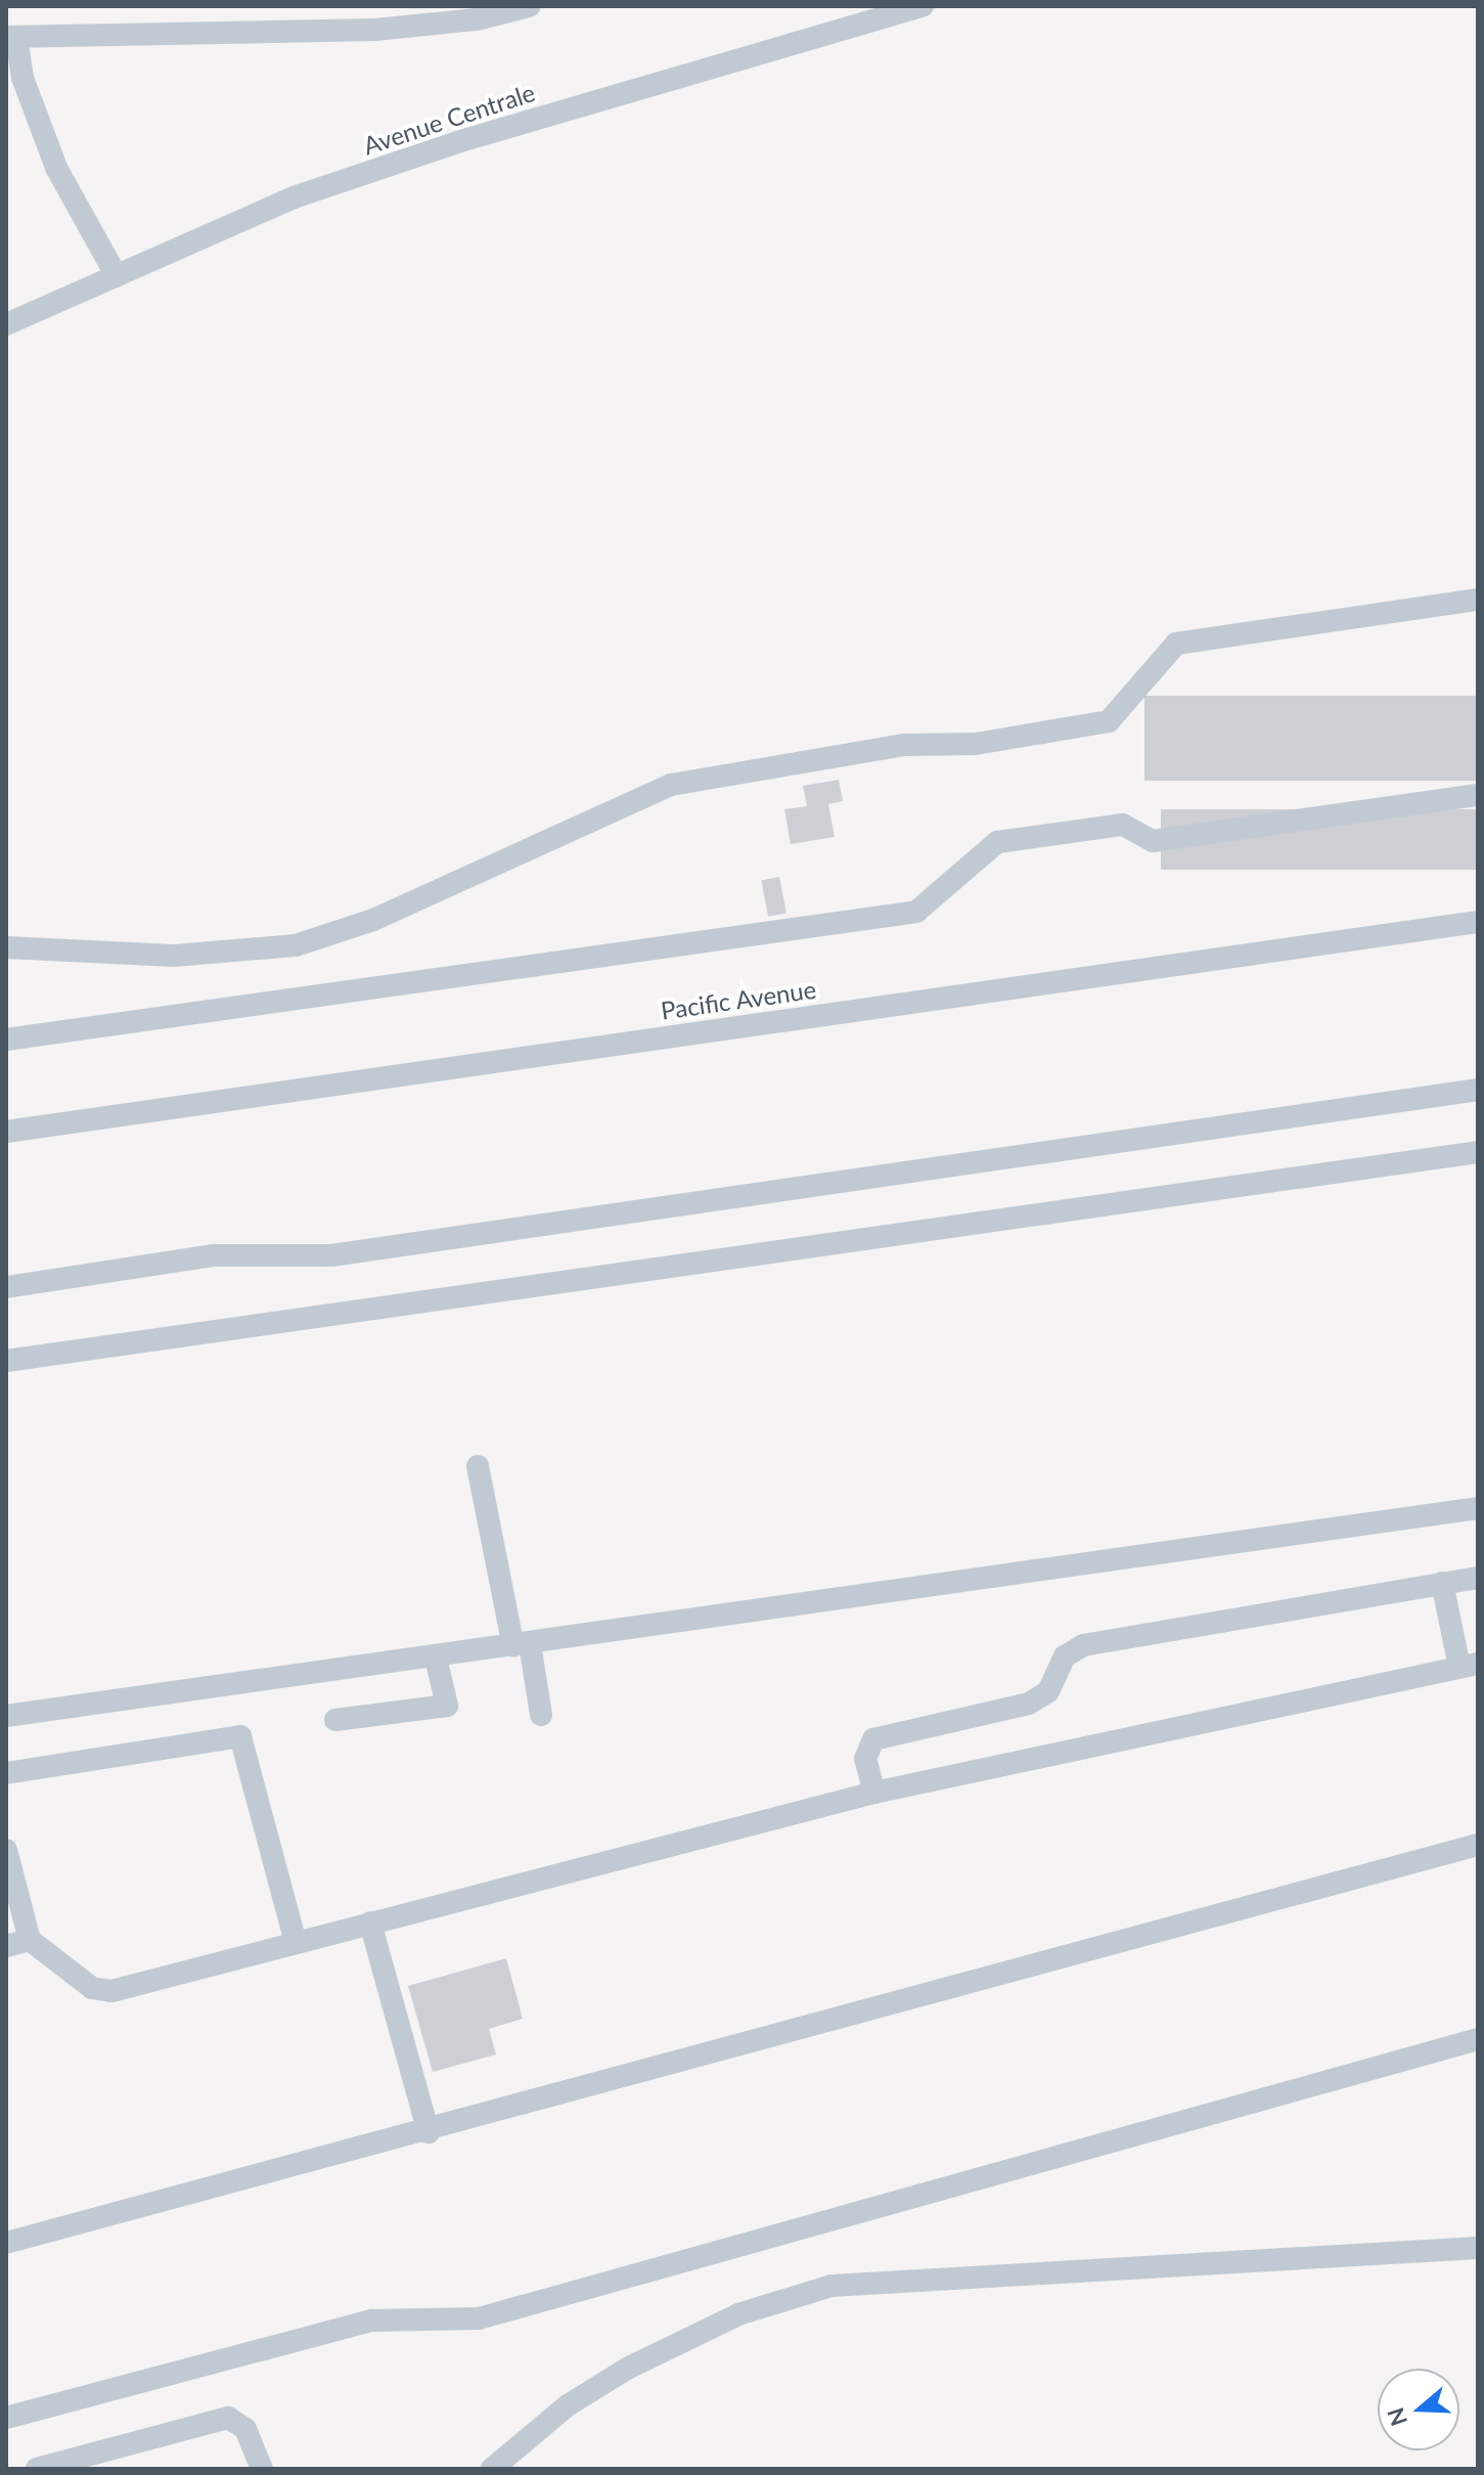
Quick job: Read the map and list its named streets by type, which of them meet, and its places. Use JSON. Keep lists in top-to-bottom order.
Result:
{
  "streets": {
    "street": ["Avenue Centrale", "Pacific Avenue"]
  },
  "north": "left"
}
